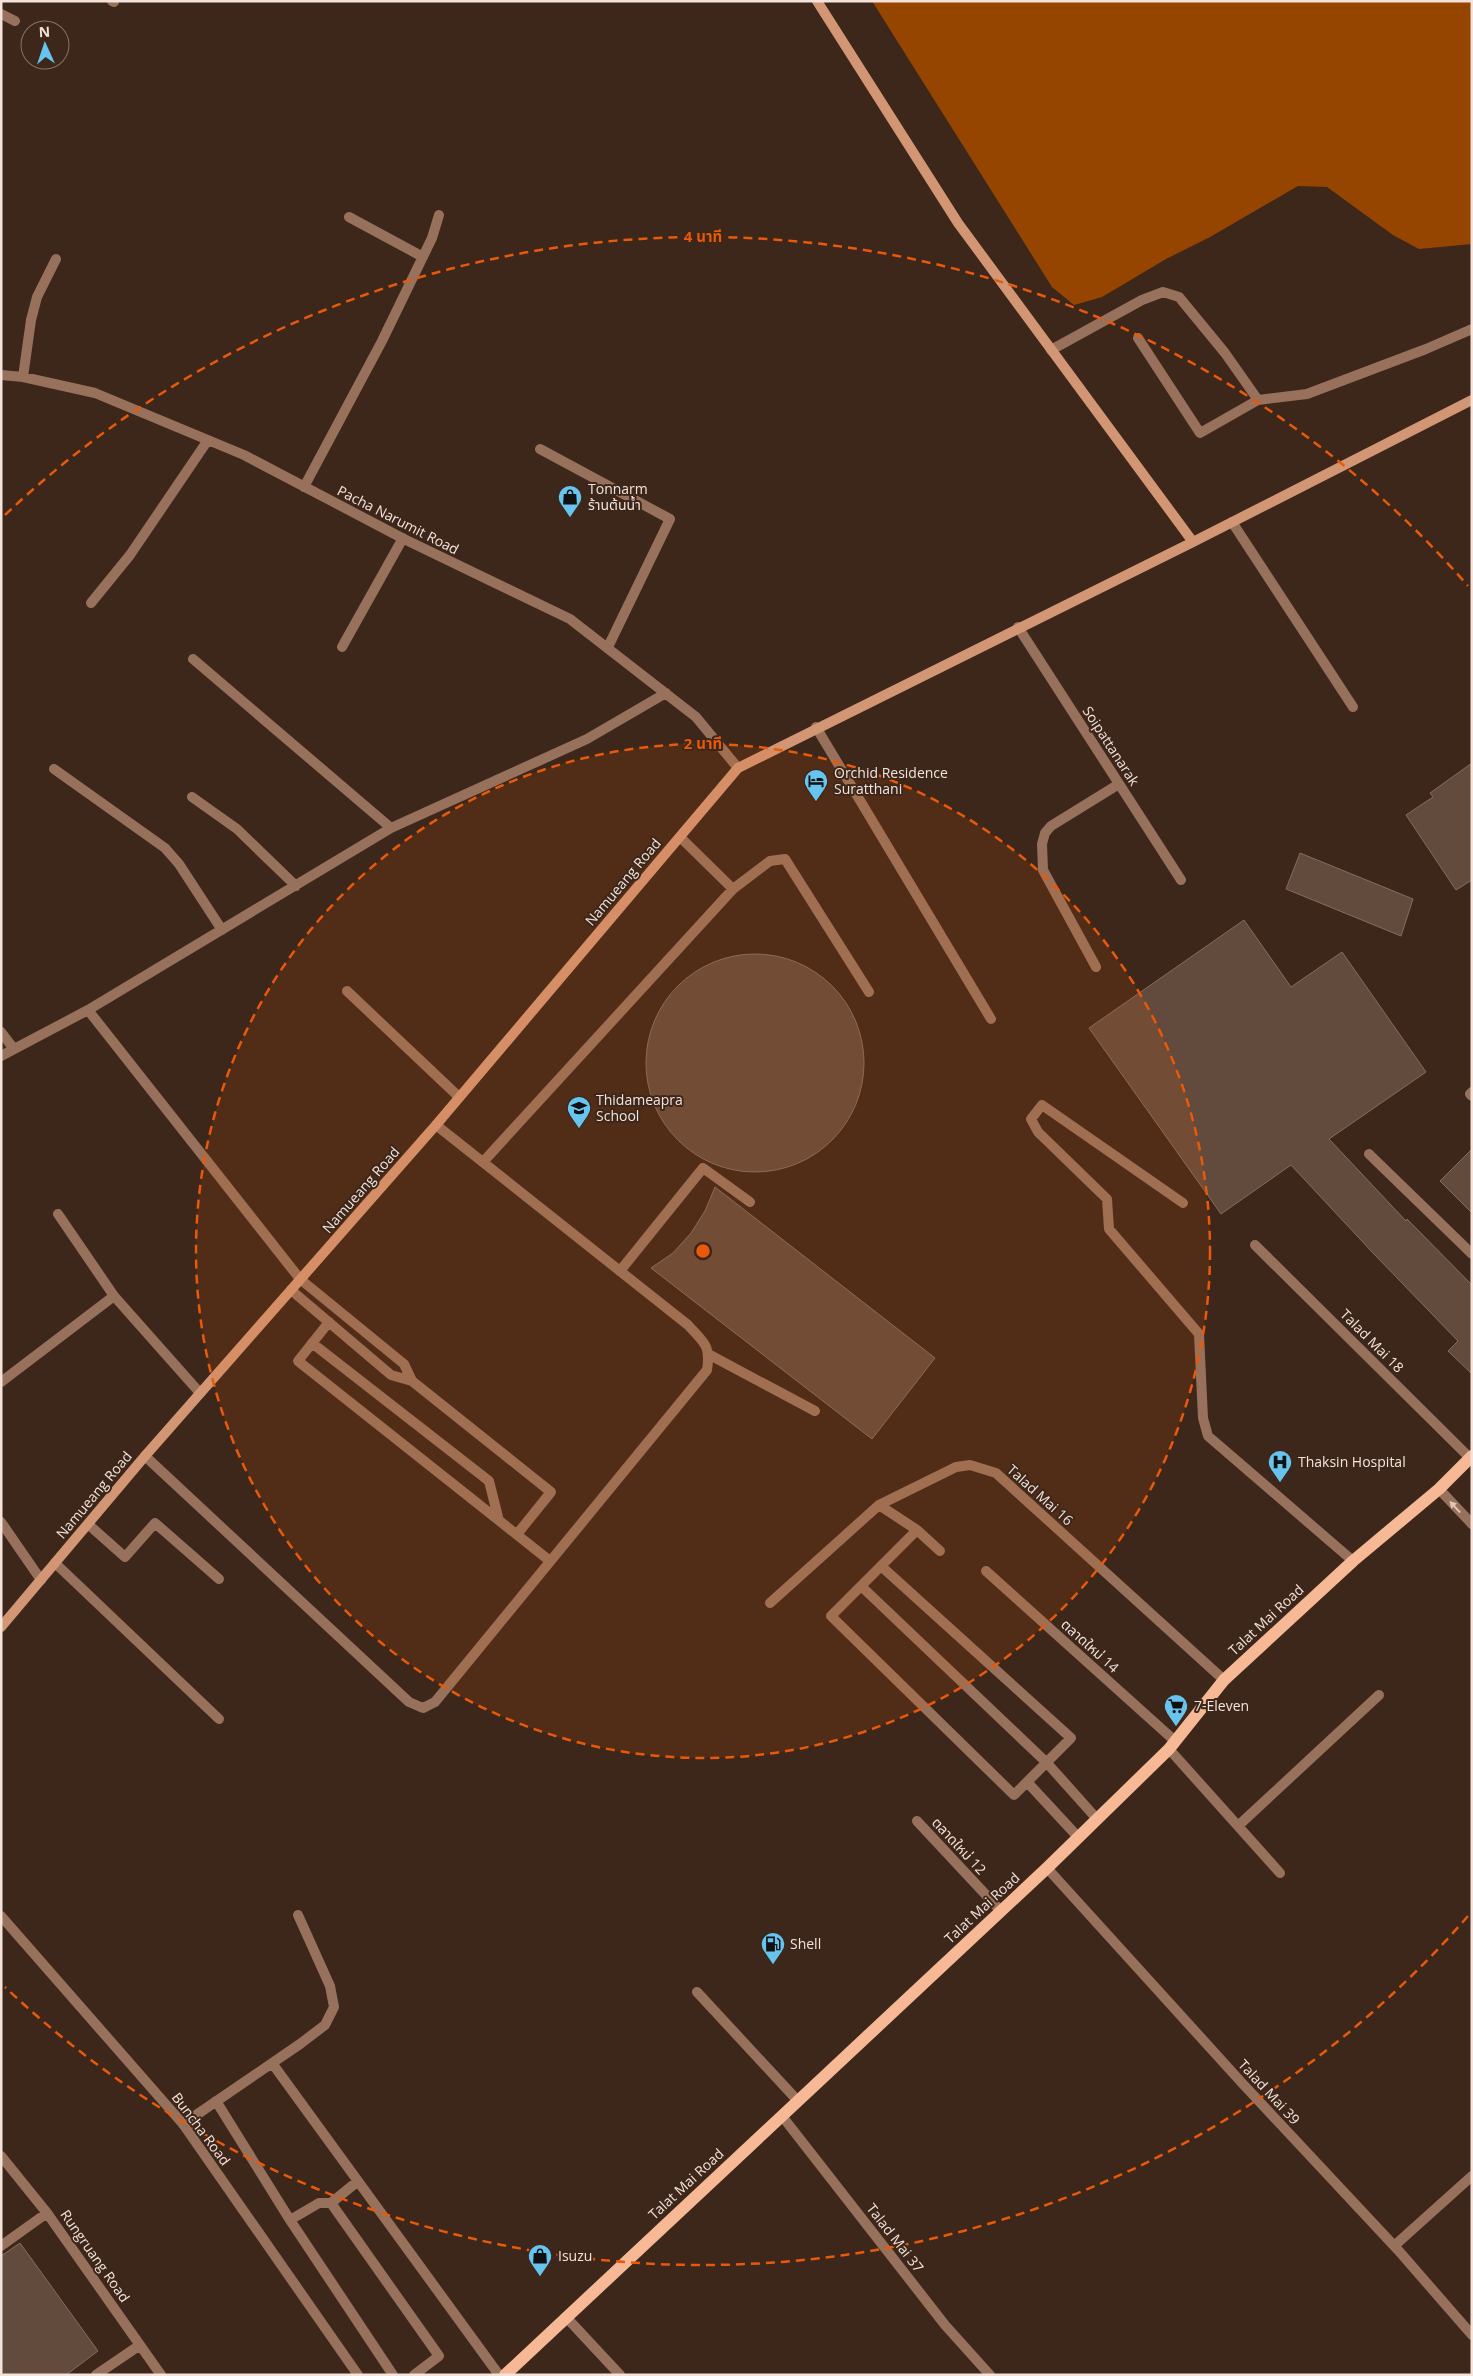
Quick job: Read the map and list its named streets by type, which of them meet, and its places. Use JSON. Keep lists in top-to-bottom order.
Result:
{
  "streets": {
    "main road": ["Talat Mai Road"],
    "street": [
      "Pacha Narumit Road",
      "Soipattanarak",
      "Namueang Road",
      "Talad Mai 18",
      "Talad Mai 16",
      "ตลาดใหม่ 14",
      "ตลาดใหม่ 12",
      "Talad Mai 39",
      "Buncha Road",
      "Talad Mai 37",
      "Rungruang Road"
    ]
  },
  "crossings": [
    ["Pacha Narumit Road", "Namueang Road"],
    ["Talad Mai 18", "Talat Mai Road"],
    ["Talad Mai 16", "Talat Mai Road"],
    ["Talat Mai Road", "ตลาดใหม่ 14"],
    ["Talat Mai Road", "ตลาดใหม่ 12"],
    ["Talat Mai Road", "Talad Mai 39"],
    ["Talat Mai Road", "Talad Mai 37"]
  ],
  "places": {
    "shop": ["Tonnarm ร้านต้นน้ำ", "Isuzu"],
    "hotel": ["Orchid Residence Suratthani"],
    "school or university": ["Thidameapra School"],
    "hospital": ["Thaksin Hospital"],
    "supermarket": ["7-Eleven"],
    "fuel station": ["Shell"]
  },
  "north": "top",
  "rings": ["4 นาที", "2 นาที"]
}
